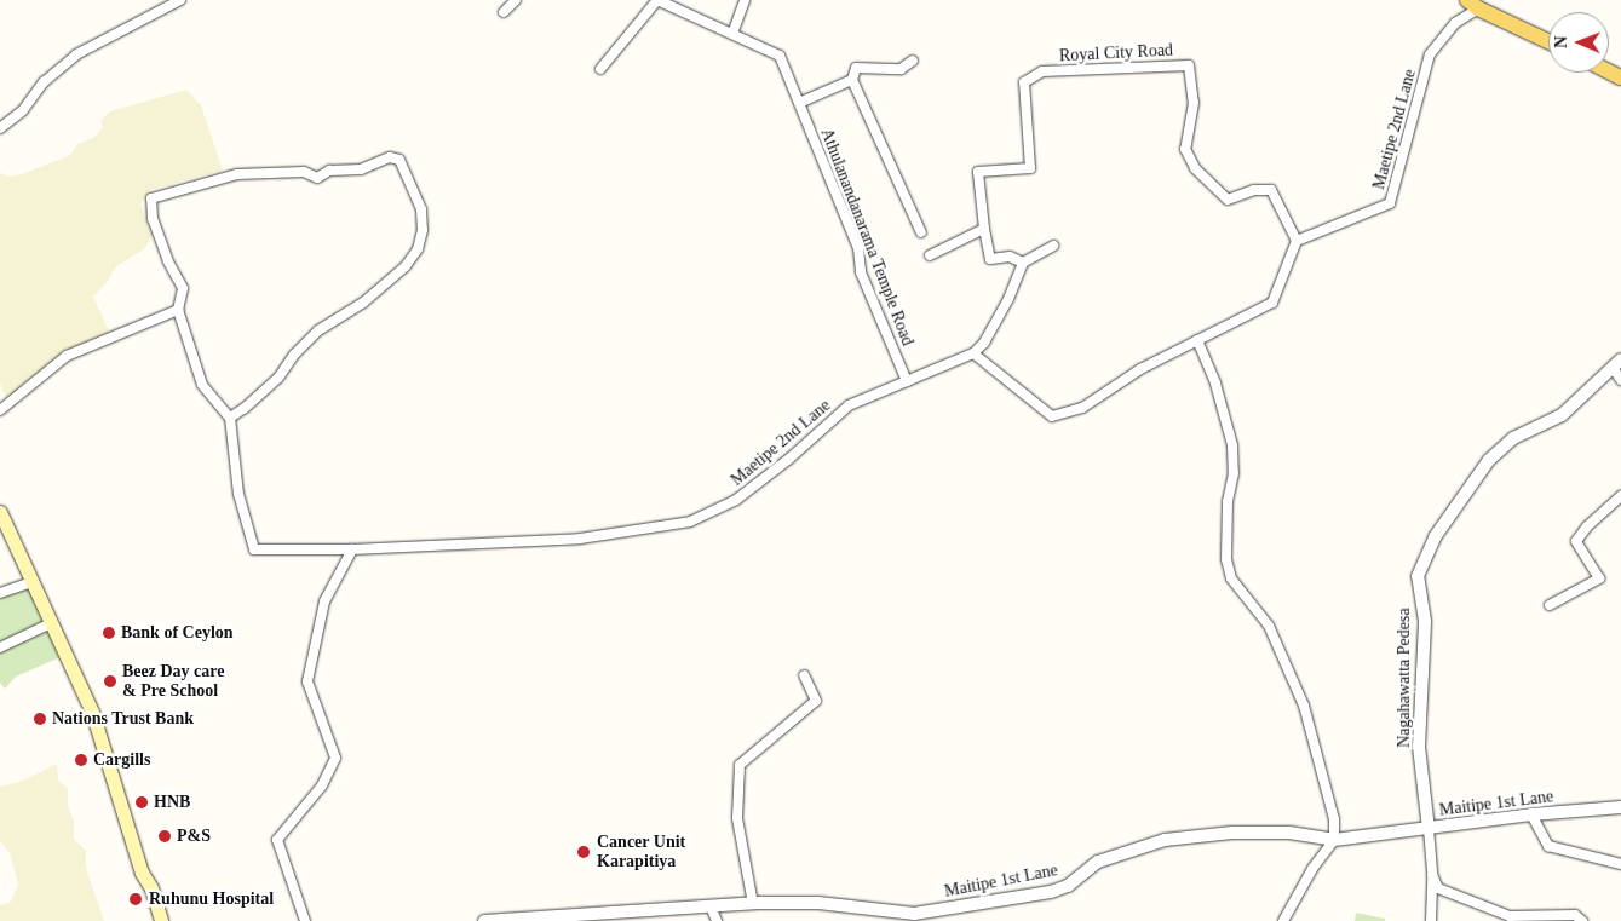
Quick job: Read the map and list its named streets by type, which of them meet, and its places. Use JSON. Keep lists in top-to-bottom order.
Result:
{
  "streets": {
    "street": [
      "Royal City Road",
      "Maetipe 2nd Lane",
      "Athulanandanarama Temple Road",
      "Nagahawatta Pedesa",
      "Maitipe 1st Lane"
    ]
  },
  "crossings": [
    ["Royal City Road", "Maetipe 2nd Lane"],
    ["Maetipe 2nd Lane", "Athulanandanarama Temple Road"],
    ["Nagahawatta Pedesa", "Maitipe 1st Lane"]
  ],
  "places": [
    "Bank of Ceylon",
    "Beez Day care & Pre School",
    "Nations Trust Bank",
    "Cargills",
    "HNB",
    "P&S",
    "Cancer Unit Karapitiya",
    "Ruhunu Hospital"
  ],
  "north": "left"
}
